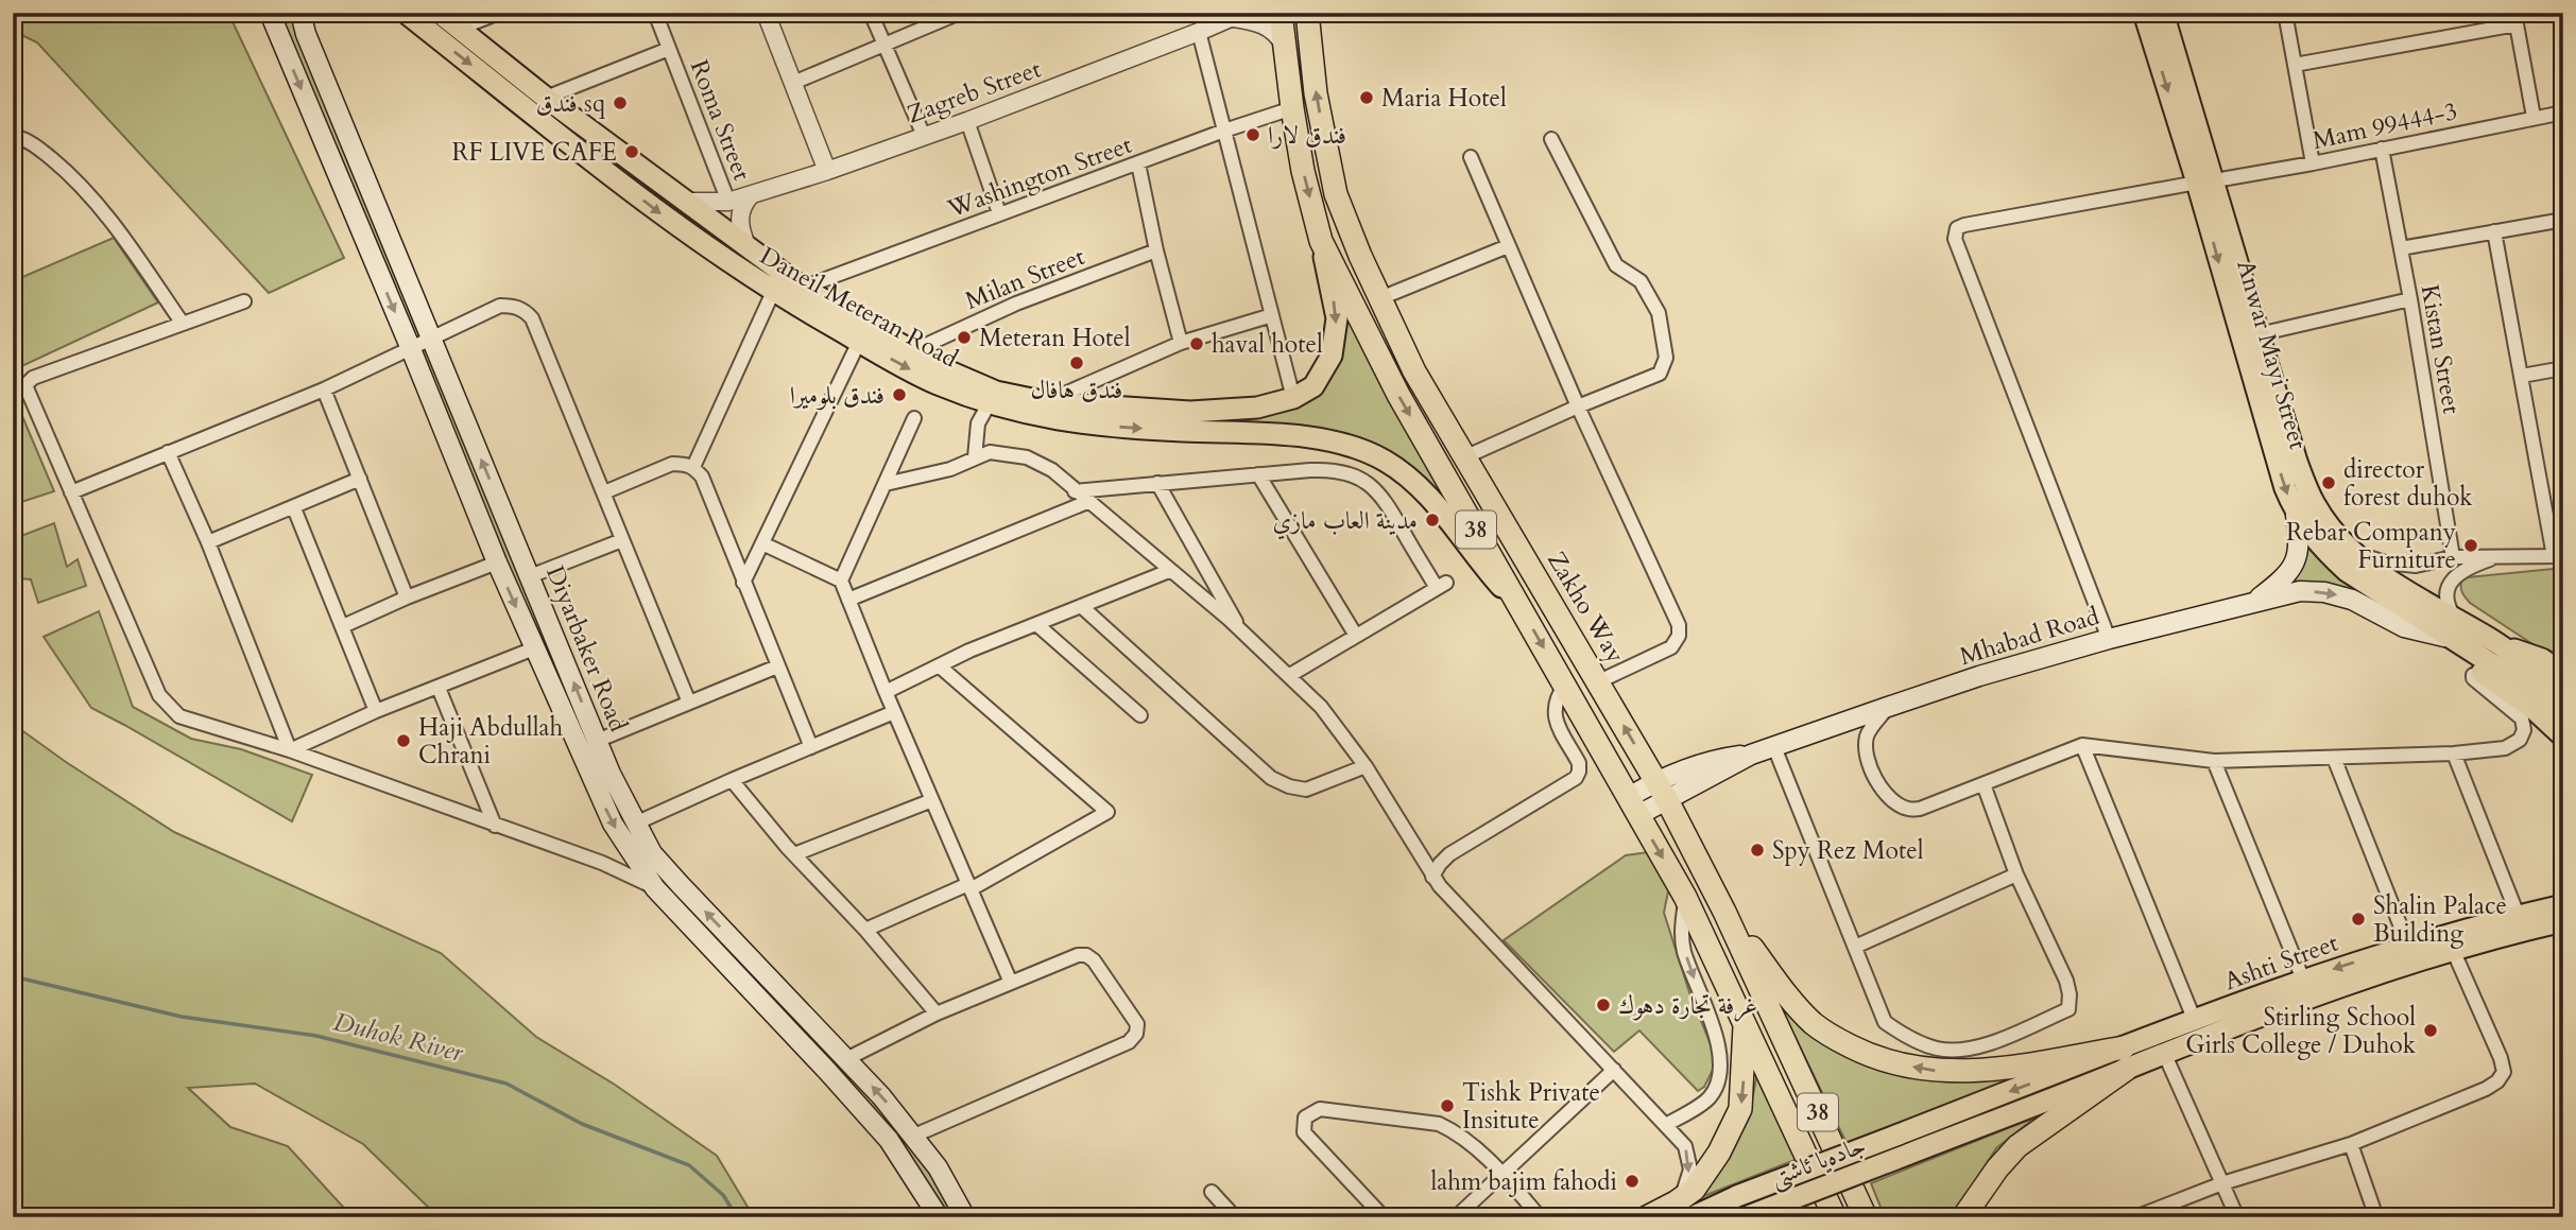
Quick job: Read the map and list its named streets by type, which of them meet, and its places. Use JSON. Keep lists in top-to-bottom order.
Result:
{
  "streets": {
    "highway": ["38", "Zakho Way"],
    "main road": [
      "Daneil Meteran Road",
      "Anwar Mayi Street",
      "Mhabad Road",
      "Diyarbaker Road",
      "Ashti Street",
      "جادەیا ئاشتی"
    ],
    "street": [
      "Zagreb Street",
      "Roma Street",
      "Mam 99444-3",
      "Washington Street",
      "Milan Street",
      "Kistan Street"
    ]
  },
  "crossings": [
    ["Zagreb Street", "Roma Street"],
    ["Zagreb Street", "Daneil Meteran Road"],
    ["Zagreb Street", "38"],
    ["Mam 99444-3", "Kistan Street"],
    ["Mam 99444-3", "Anwar Mayi Street"],
    ["Mam 99444-3", "Mhabad Road"],
    ["Washington Street", "Daneil Meteran Road"],
    ["Washington Street", "38"],
    ["Milan Street", "Daneil Meteran Road"],
    ["Daneil Meteran Road", "38"],
    ["Anwar Mayi Street", "Mhabad Road"],
    ["38", "Mhabad Road"],
    ["Zakho Way", "Mhabad Road"],
    ["Ashti Street", "جادەیا ئاشتی"]
  ],
  "water": ["Duhok River"],
  "places": [
    "Maria Hotel",
    "فندق sq",
    "فندق لارا",
    "RF LIVE CAFE",
    "Meteran Hotel",
    "haval hotel",
    "فندق هافال",
    "فندق بلوميرا",
    "director forest duhok",
    "مدينة العاب مازي",
    "Rebar Company Furniture",
    "Haji Abdullah Chrani",
    "Spy Rez Motel",
    "Shalin Palace Building",
    "غرفة تجارة دهوك",
    "Stirling School Girls College / Duhok",
    "Tishk Private Insitute",
    "lahm bajim fahodi"
  ]
}
